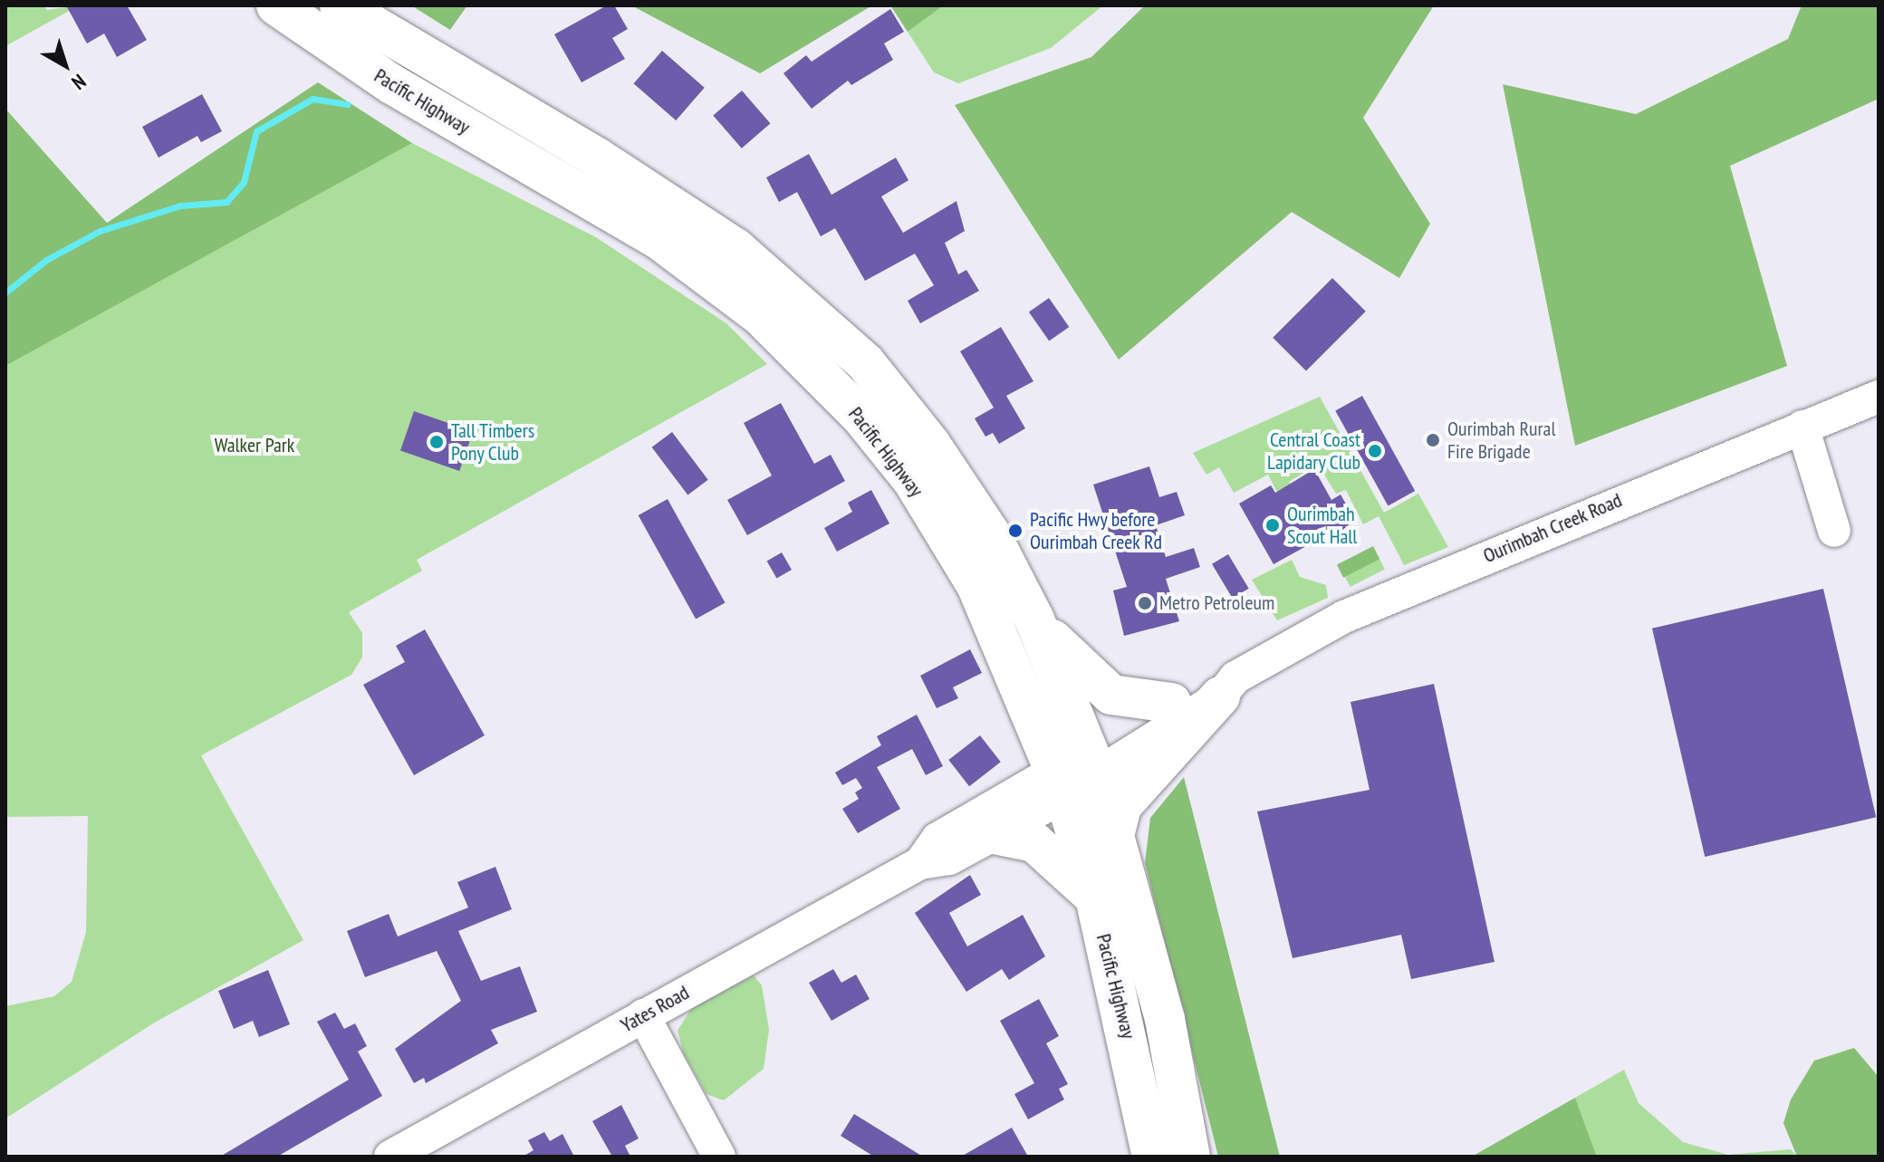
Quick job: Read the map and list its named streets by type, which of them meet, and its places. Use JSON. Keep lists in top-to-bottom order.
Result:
{
  "streets": {
    "main road": ["Pacific Highway"],
    "street": ["Ourimbah Creek Road", "Yates Road"]
  },
  "crossings": [
    ["Pacific Highway", "Ourimbah Creek Road"],
    ["Pacific Highway", "Yates Road"],
    ["Ourimbah Creek Road", "Yates Road"]
  ],
  "parks": ["Walker Park"],
  "places": [
    "Ourimbah Rural Fire Brigade",
    "Tall Timbers Pony Club",
    "Central Coast Lapidary Club",
    "Ourimbah Scout Hall",
    "Pacific Hwy before Ourimbah Creek Rd",
    "Metro Petroleum"
  ],
  "north": "bottom right"
}
